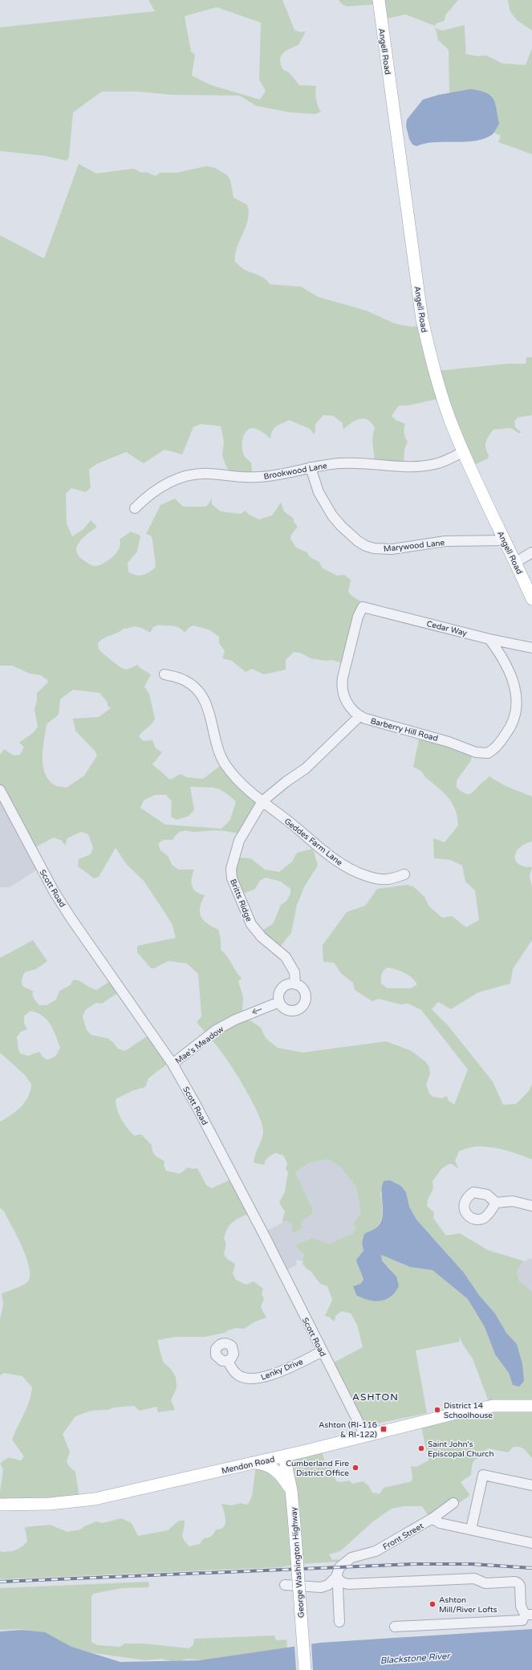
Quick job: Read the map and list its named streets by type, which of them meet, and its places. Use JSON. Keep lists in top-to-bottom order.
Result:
{
  "streets": {
    "main road": ["Angell Road", "Mendon Road", "George Washington Highway"],
    "street": [
      "Brookwood Lane",
      "Marywood Lane",
      "Cedar Way",
      "Barberry Hill Road",
      "Geddes Farm Lane",
      "Scott Road",
      "Britts Ridge",
      "Mae's Meadow",
      "Lenky Drive",
      "Front Street"
    ]
  },
  "crossings": [
    ["Angell Road", "Brookwood Lane"],
    ["Angell Road", "Marywood Lane"],
    ["Brookwood Lane", "Marywood Lane"],
    ["Cedar Way", "Barberry Hill Road"],
    ["Barberry Hill Road", "Britts Ridge"],
    ["Geddes Farm Lane", "Britts Ridge"],
    ["Scott Road", "Mae's Meadow"],
    ["Scott Road", "Lenky Drive"],
    ["Scott Road", "Mendon Road"],
    ["Britts Ridge", "Mae's Meadow"],
    ["Mendon Road", "George Washington Highway"]
  ],
  "one_way": ["Mae's Meadow"],
  "districts": ["ASHTON"],
  "water": ["Blackstone River"],
  "places": {
    "other": [
      "District 14 Schoolhouse",
      "Saint John's Episcopal Church",
      "Cumberland Fire District Office",
      "Ashton Mill/River Lofts"
    ],
    "transit": ["Ashton (RI-116 & RI-122)"]
  }
}
